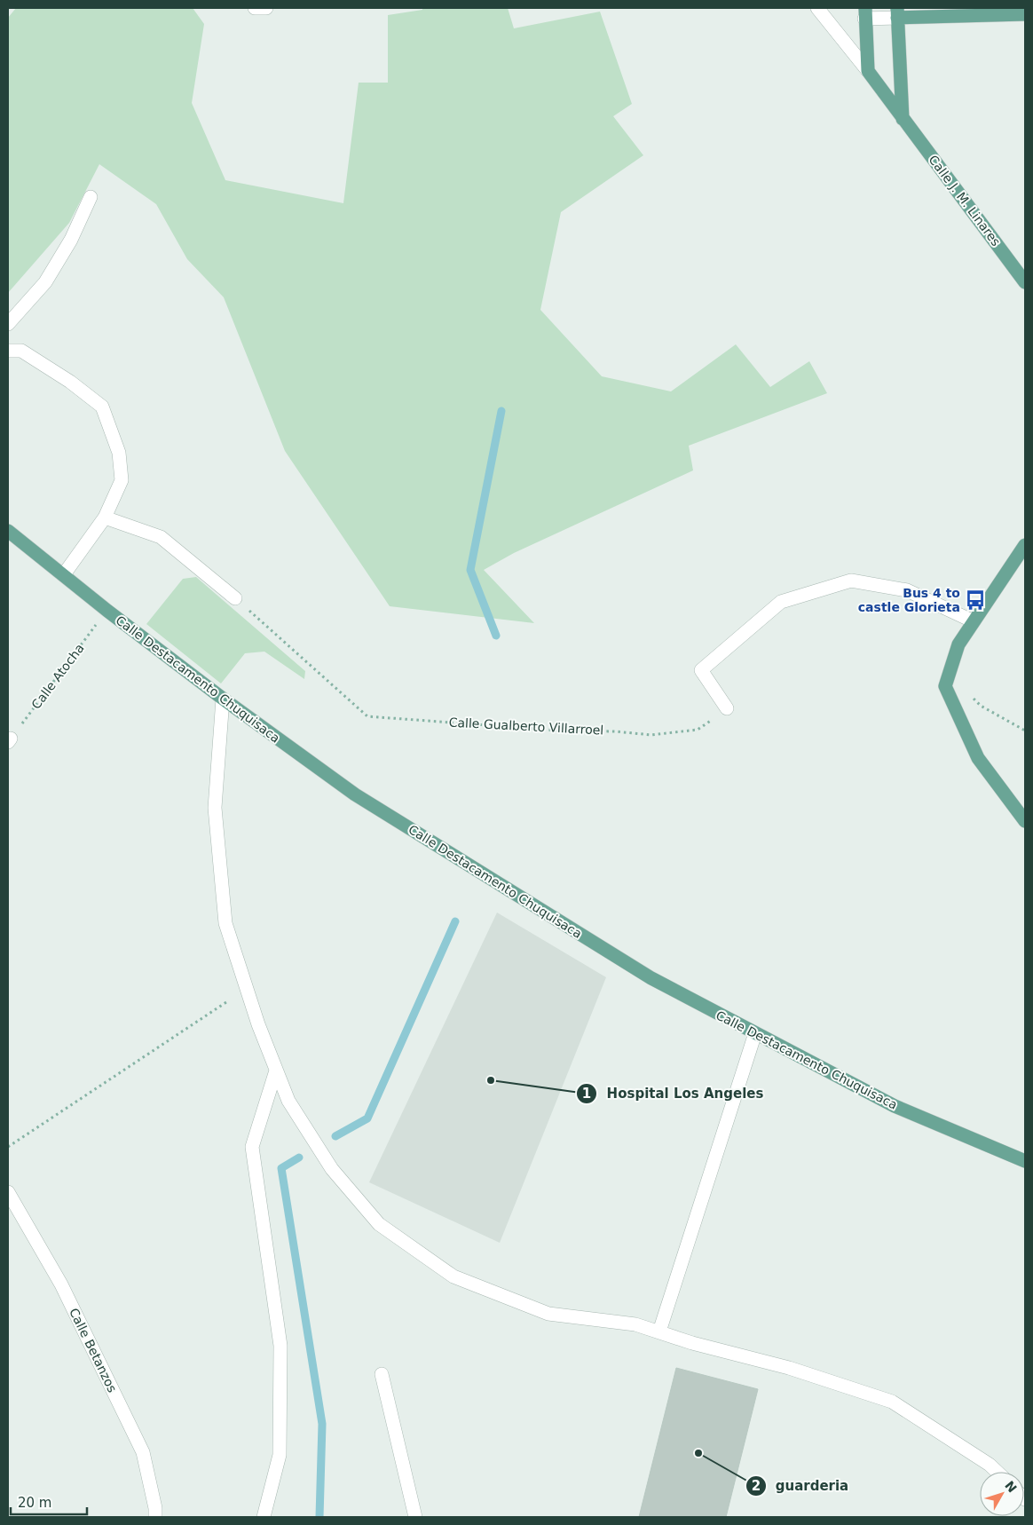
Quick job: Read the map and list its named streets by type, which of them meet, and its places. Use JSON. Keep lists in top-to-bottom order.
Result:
{
  "streets": {
    "main road": ["Calle J. M. Linares", "Calle Destacamento Chuquisaca"],
    "street": ["Calle Betanzos"],
    "path": ["Calle Atocha", "Calle Gualberto Villarroel"]
  },
  "crossings": [
    ["Calle Atocha", "Calle Destacamento Chuquisaca"]
  ],
  "places": {
    "bus stop": ["Bus 4 to castle Glorieta"],
    "other": ["Hospital Los Angeles", "guarderia"]
  },
  "scale_bar": "20 m",
  "north": "top right"
}
